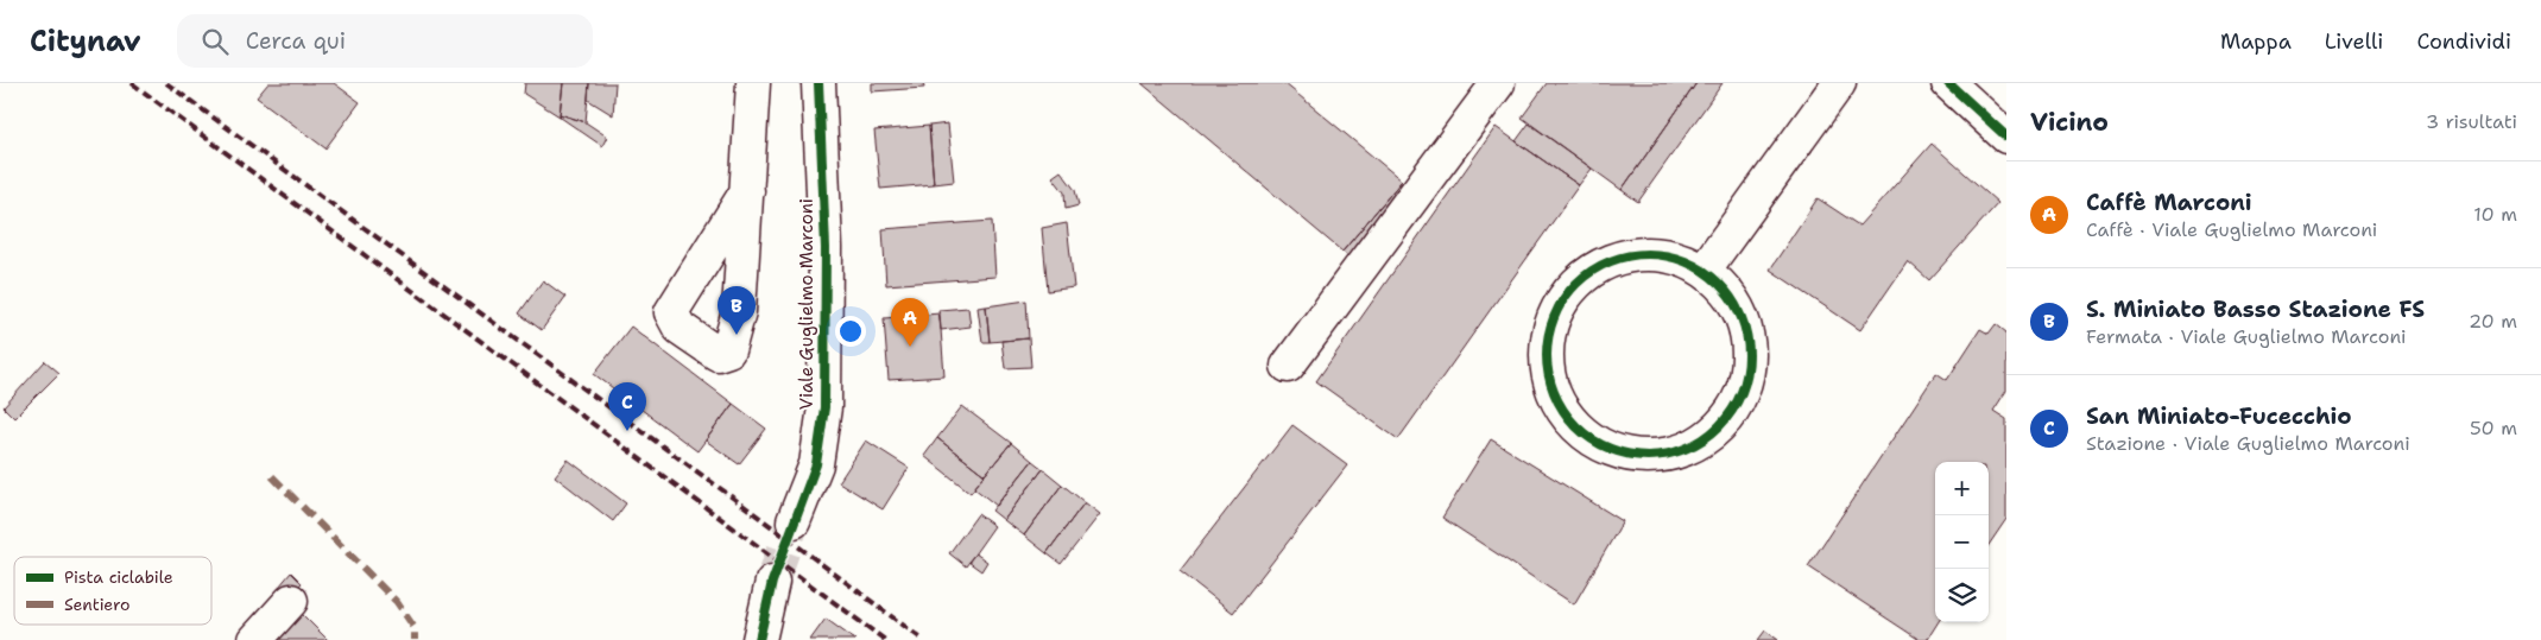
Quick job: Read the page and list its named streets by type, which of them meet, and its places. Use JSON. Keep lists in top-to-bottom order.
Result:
{
  "streets": {
    "street": ["Viale Guglielmo Marconi"]
  },
  "legend": ["Pista ciclabile", "Sentiero"],
  "page": {
    "header": "Citynav",
    "search": "Cerca qui",
    "nav": ["Mappa", "Livelli", "Condividi"],
    "heading": ["Vicino", "3 risultati"],
    "list": [
      {
        "mark": "A",
        "name": "Caffè Marconi",
        "note": "Caffè · Viale Guglielmo Marconi",
        "value": "10 m"
      },
      {
        "mark": "B",
        "name": "S. Miniato Basso Stazione FS",
        "note": "Fermata · Viale Guglielmo Marconi",
        "value": "20 m"
      },
      {
        "mark": "C",
        "name": "San Miniato-Fucecchio",
        "note": "Stazione · Viale Guglielmo Marconi",
        "value": "50 m"
      }
    ],
    "pins": ["B", "A", "C"],
    "map_buttons": ["+", "−"]
  }
}
